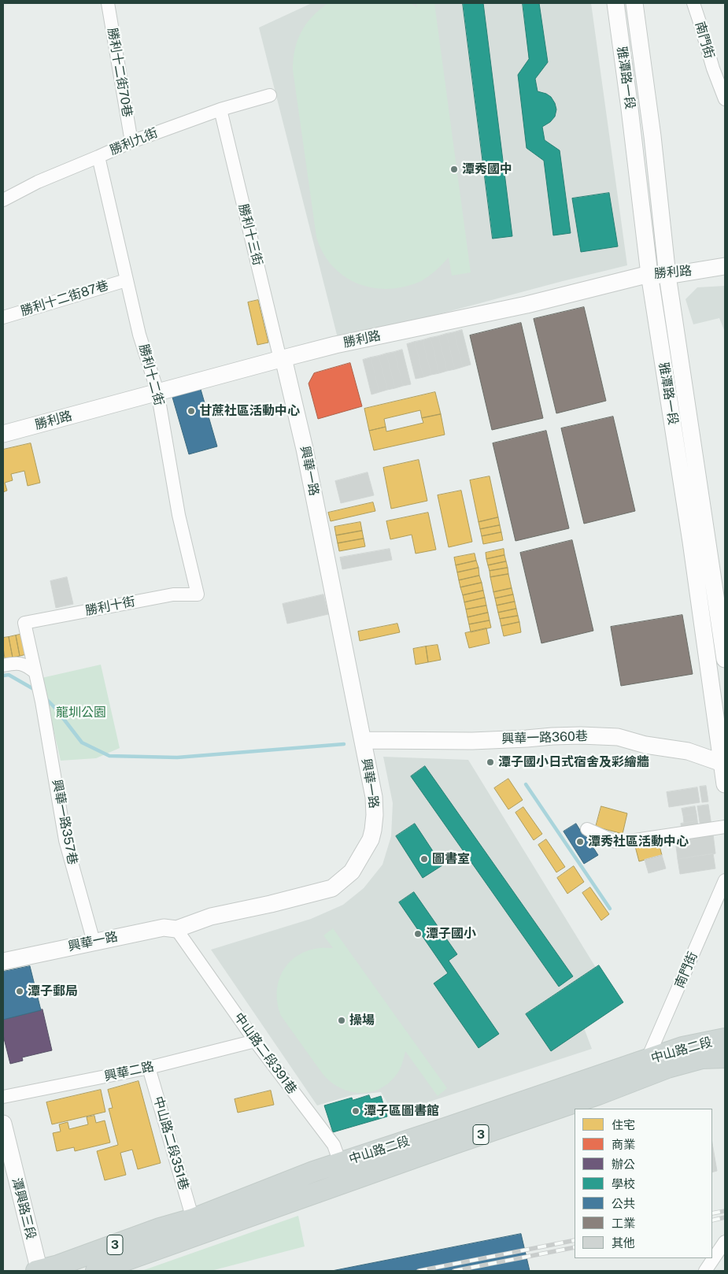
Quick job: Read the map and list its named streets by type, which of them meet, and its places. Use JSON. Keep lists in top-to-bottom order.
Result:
{
  "streets": {
    "main road": ["中山路二段", "3"],
    "street": [
      "南門街",
      "勝利十二街70巷",
      "雅潭路一段",
      "勝利九街",
      "勝利十三街",
      "勝利路",
      "勝利十二街87巷",
      "勝利十二街",
      "興華一路",
      "勝利十街",
      "興華一路360巷",
      "興華一路357巷",
      "中山路二段391巷",
      "興華二路",
      "中山路二段351巷",
      "潭興路三段"
    ]
  },
  "crossings": [
    ["南門街", "中山路二段"],
    ["勝利十二街70巷", "勝利九街"],
    ["雅潭路一段", "勝利路"],
    ["雅潭路一段", "興華一路360巷"],
    ["勝利九街", "勝利十三街"],
    ["勝利九街", "勝利十二街"],
    ["勝利十三街", "勝利路"],
    ["勝利十三街", "興華一路"],
    ["勝利路", "勝利十二街"],
    ["勝利路", "興華一路"],
    ["勝利十二街87巷", "勝利十二街"],
    ["勝利十二街", "勝利十街"],
    ["興華一路", "興華一路360巷"],
    ["興華一路", "興華一路357巷"],
    ["興華一路", "中山路二段391巷"],
    ["勝利十街", "興華一路357巷"],
    ["中山路二段", "中山路二段391巷"],
    ["中山路二段", "中山路二段351巷"],
    ["中山路二段", "潭興路三段"],
    ["中山路二段391巷", "興華二路"],
    ["興華二路", "中山路二段351巷"]
  ],
  "parks": ["龍圳公園"],
  "places": [
    "潭秀國中",
    "甘蔗社區活動中心",
    "潭子國小日式宿舍及彩繪牆",
    "潭秀社區活動中心",
    "圖書室",
    "潭子國小",
    "潭子郵局",
    "操場",
    "潭子區圖書館"
  ],
  "legend": [
    "住宅",
    "商業",
    "辦公",
    "學校",
    "公共",
    "工業",
    "其他"
  ]
}
